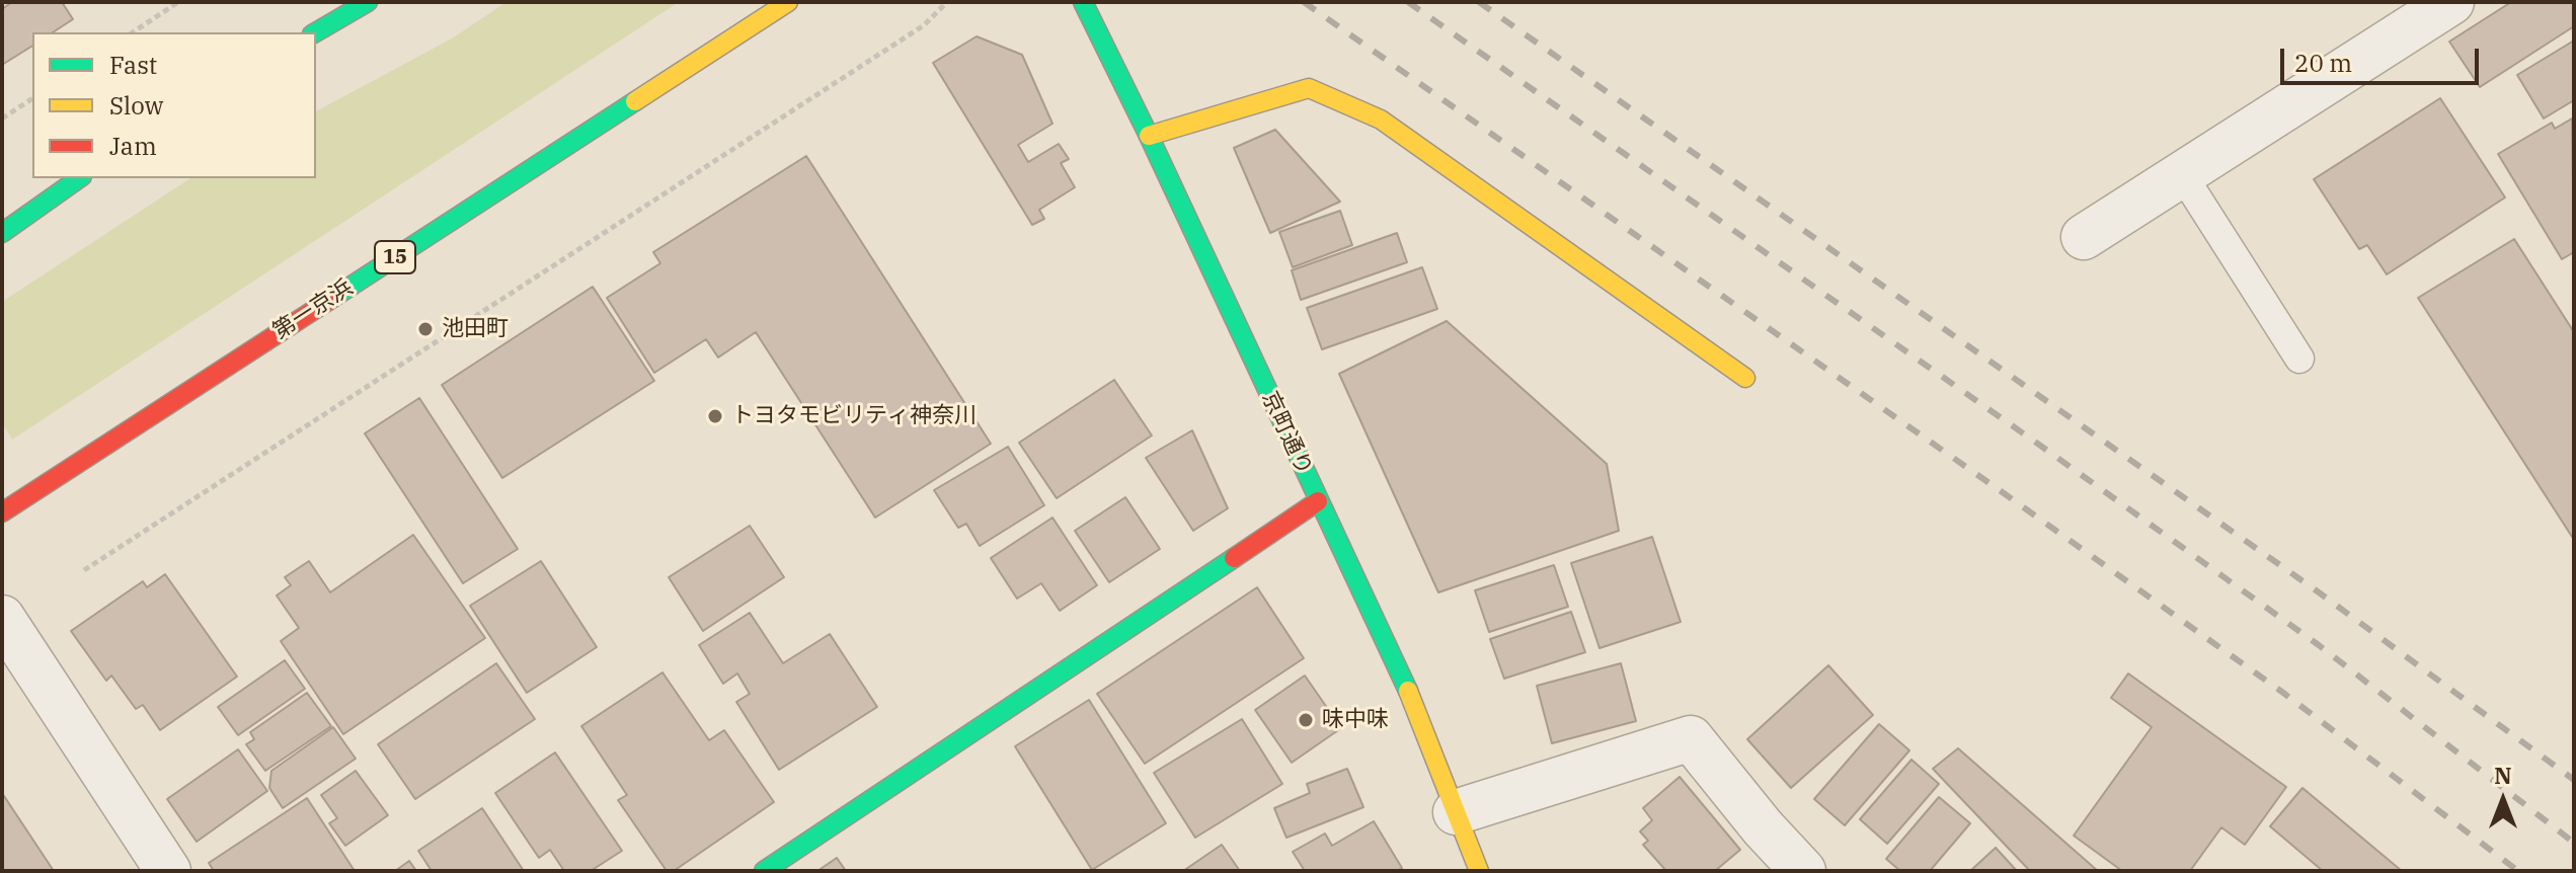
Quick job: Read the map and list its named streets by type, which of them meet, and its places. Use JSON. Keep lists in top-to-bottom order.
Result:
{
  "streets": {
    "main road": ["15", "第一京浜", "京町通り"]
  },
  "places": ["池田町", "トヨタモビリティ神奈川", "味中味"],
  "legend": ["Fast", "Slow", "Jam"],
  "scale_bar": "20 m",
  "north": "top"
}
